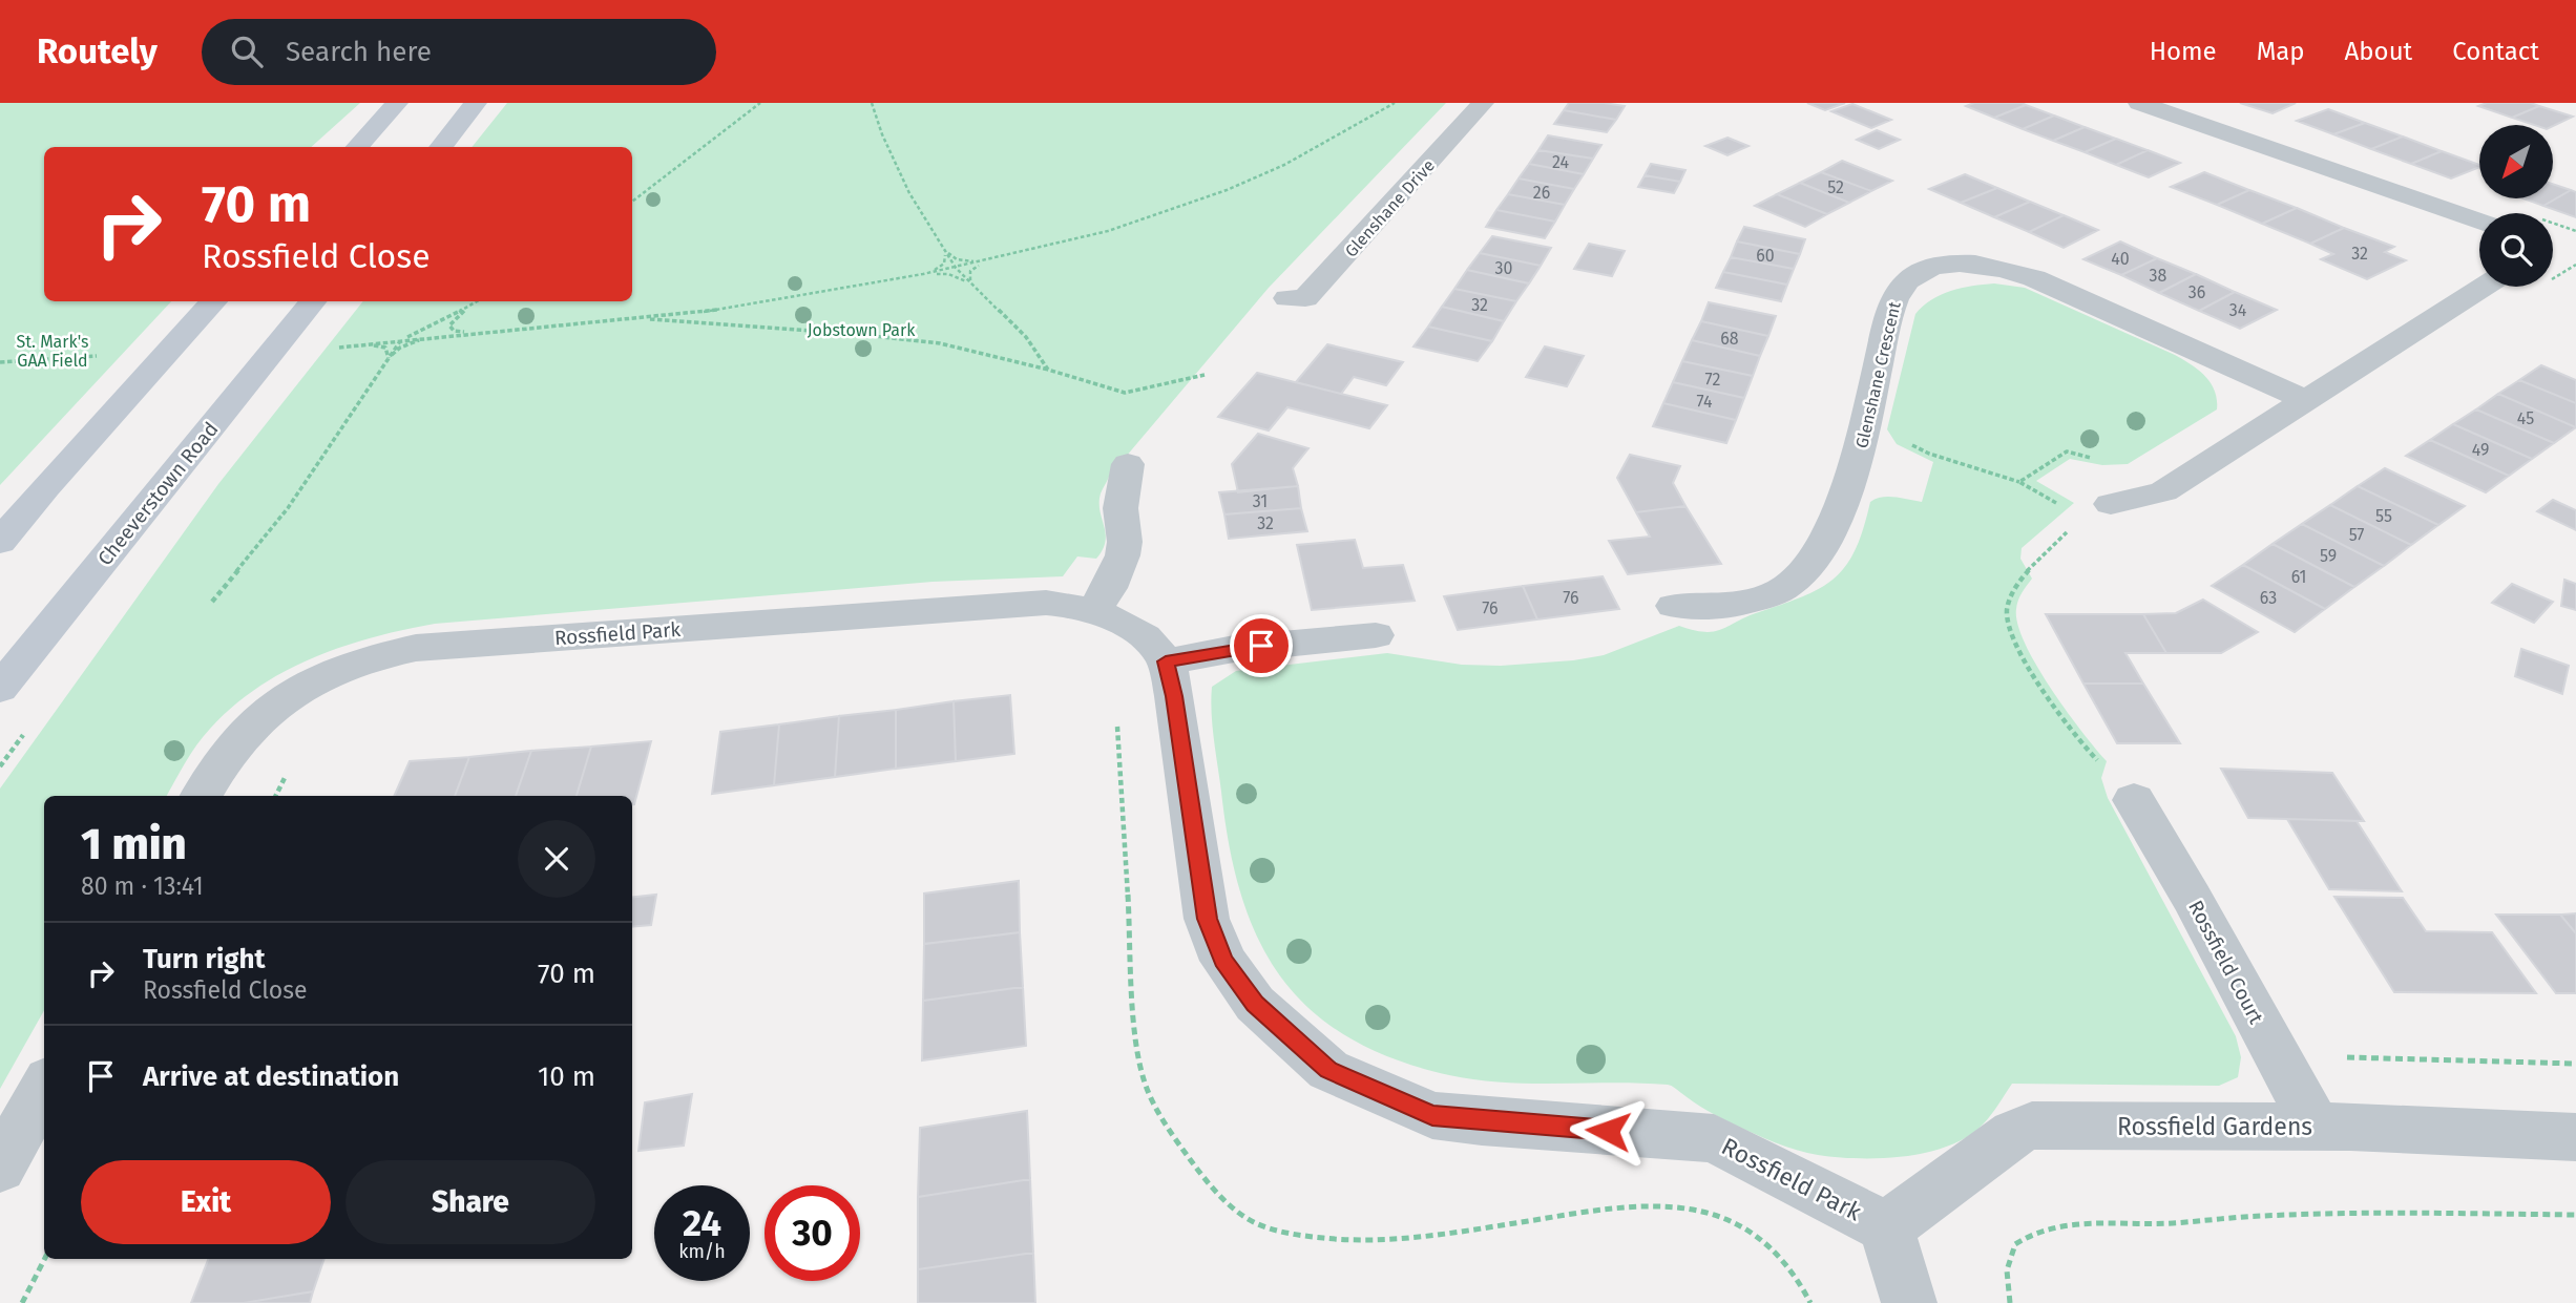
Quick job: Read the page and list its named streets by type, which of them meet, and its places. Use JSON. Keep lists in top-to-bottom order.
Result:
{
  "streets": {
    "main road": ["Cheeverstown Road"],
    "street": [
      "Glenshane Drive",
      "Glenshane Crescent",
      "Rossfield Park",
      "Rossfield Court",
      "Rossfield Gardens"
    ]
  },
  "crossings": [
    ["Rossfield Park", "Rossfield Gardens"],
    ["Rossfield Court", "Rossfield Gardens"]
  ],
  "parks": ["Jobstown Park", "St. Mark's GAA Field"],
  "house_numbers": [
    "24",
    "52",
    "26",
    "32",
    "60",
    "40",
    "30",
    "38",
    "36",
    "32",
    "34",
    "68",
    "72",
    "74",
    "45",
    "49",
    "31",
    "55",
    "32",
    "57",
    "59",
    "61",
    "76",
    "63",
    "76"
  ],
  "north": "bottom left",
  "page": {
    "header": "Routely",
    "search": "Search here",
    "nav": [
      "Home",
      "Map",
      "About",
      "Contact"
    ],
    "turn": ["70 m", "Rossfield Close"],
    "heading": ["1 min", "80 m · 13:41"],
    "list": [
      {
        "name": "Turn right",
        "note": "Rossfield Close",
        "value": "70 m"
      },
      {
        "name": "Arrive at destination",
        "value": "10 m"
      }
    ],
    "buttons": ["Exit", "Share"],
    "speed": "24 km/h",
    "limit": "30"
  }
}
